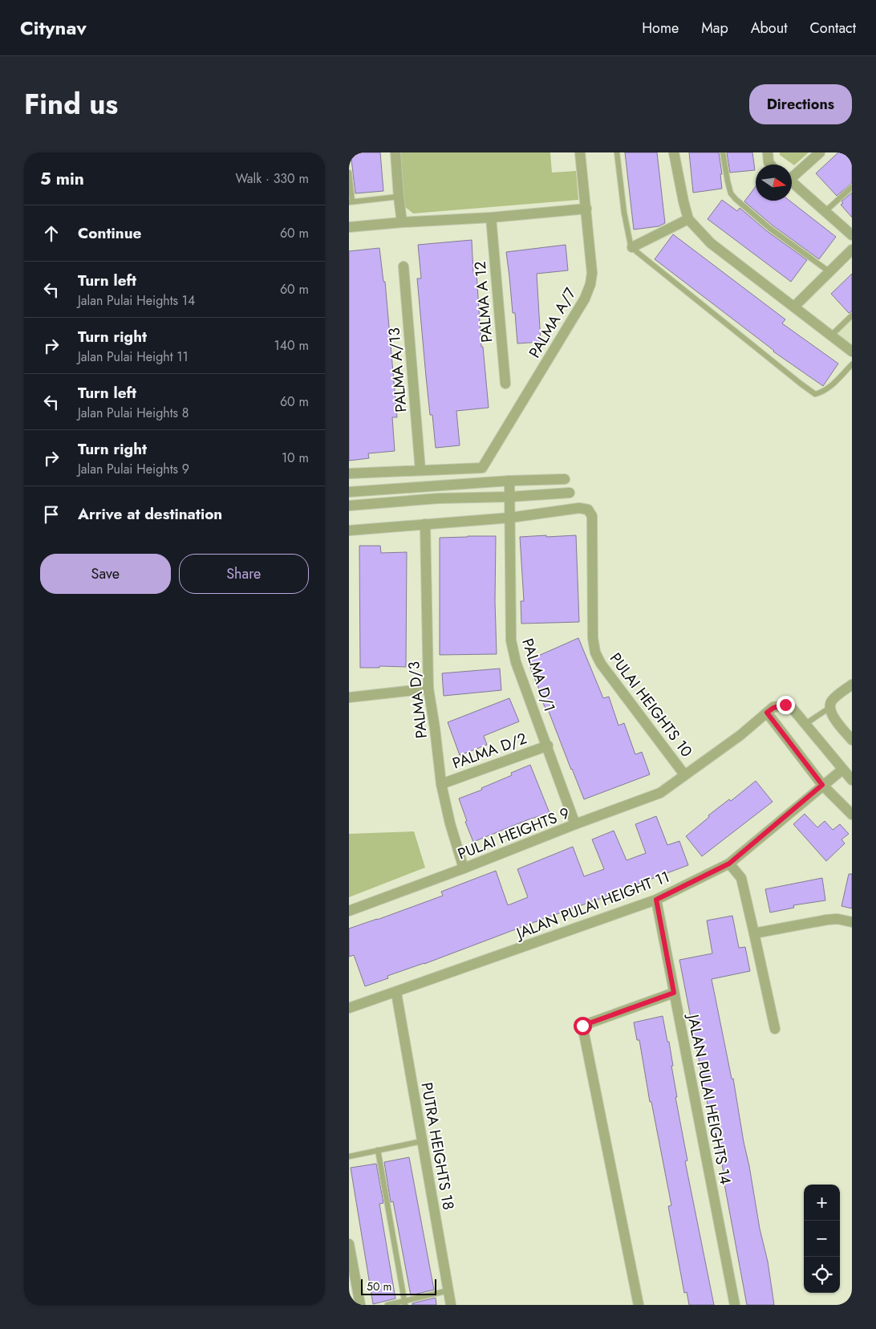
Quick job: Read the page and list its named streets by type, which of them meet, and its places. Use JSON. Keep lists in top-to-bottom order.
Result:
{
  "streets": {
    "street": [
      "PALMA A 12",
      "PALMA A/7",
      "PALMA A/13",
      "PALMA D/1",
      "PALMA D/3",
      "PULAI HEIGHTS 10",
      "PALMA D/2",
      "PULAI HEIGHTS 9",
      "JALAN PULAI HEIGHT 11",
      "JALAN PULAI HEIGHTS 14",
      "PUTRA HEIGHTS 18"
    ]
  },
  "crossings": [
    ["PALMA A/7", "PALMA A/13"],
    ["PALMA D/1", "PULAI HEIGHTS 10"],
    ["PALMA D/1", "PALMA D/2"],
    ["PALMA D/1", "PULAI HEIGHTS 9"],
    ["PALMA D/3", "PALMA D/2"],
    ["PALMA D/3", "PULAI HEIGHTS 9"],
    ["PULAI HEIGHTS 10", "PULAI HEIGHTS 9"],
    ["JALAN PULAI HEIGHT 11", "JALAN PULAI HEIGHTS 14"],
    ["JALAN PULAI HEIGHT 11", "PUTRA HEIGHTS 18"]
  ],
  "scale_bar": "50 m",
  "north": "right",
  "page": {
    "header": "Citynav",
    "nav": [
      "Home",
      "Map",
      "About",
      "Contact"
    ],
    "title": "Find us",
    "buttons": [
      "Directions",
      ["Save", "Share"]
    ],
    "heading": ["5 min", "Walk · 330 m"],
    "list": [
      ["Continue", "60 m"],
      ["Turn left", "Jalan Pulai Heights 14", "60 m"],
      ["Turn right", "Jalan Pulai Height 11", "140 m"],
      ["Turn left", "Jalan Pulai Heights 8", "60 m"],
      ["Turn right", "Jalan Pulai Heights 9", "10 m"],
      "Arrive at destination"
    ],
    "map_buttons": ["+", "−"],
    "scale": "50 m"
  }
}
